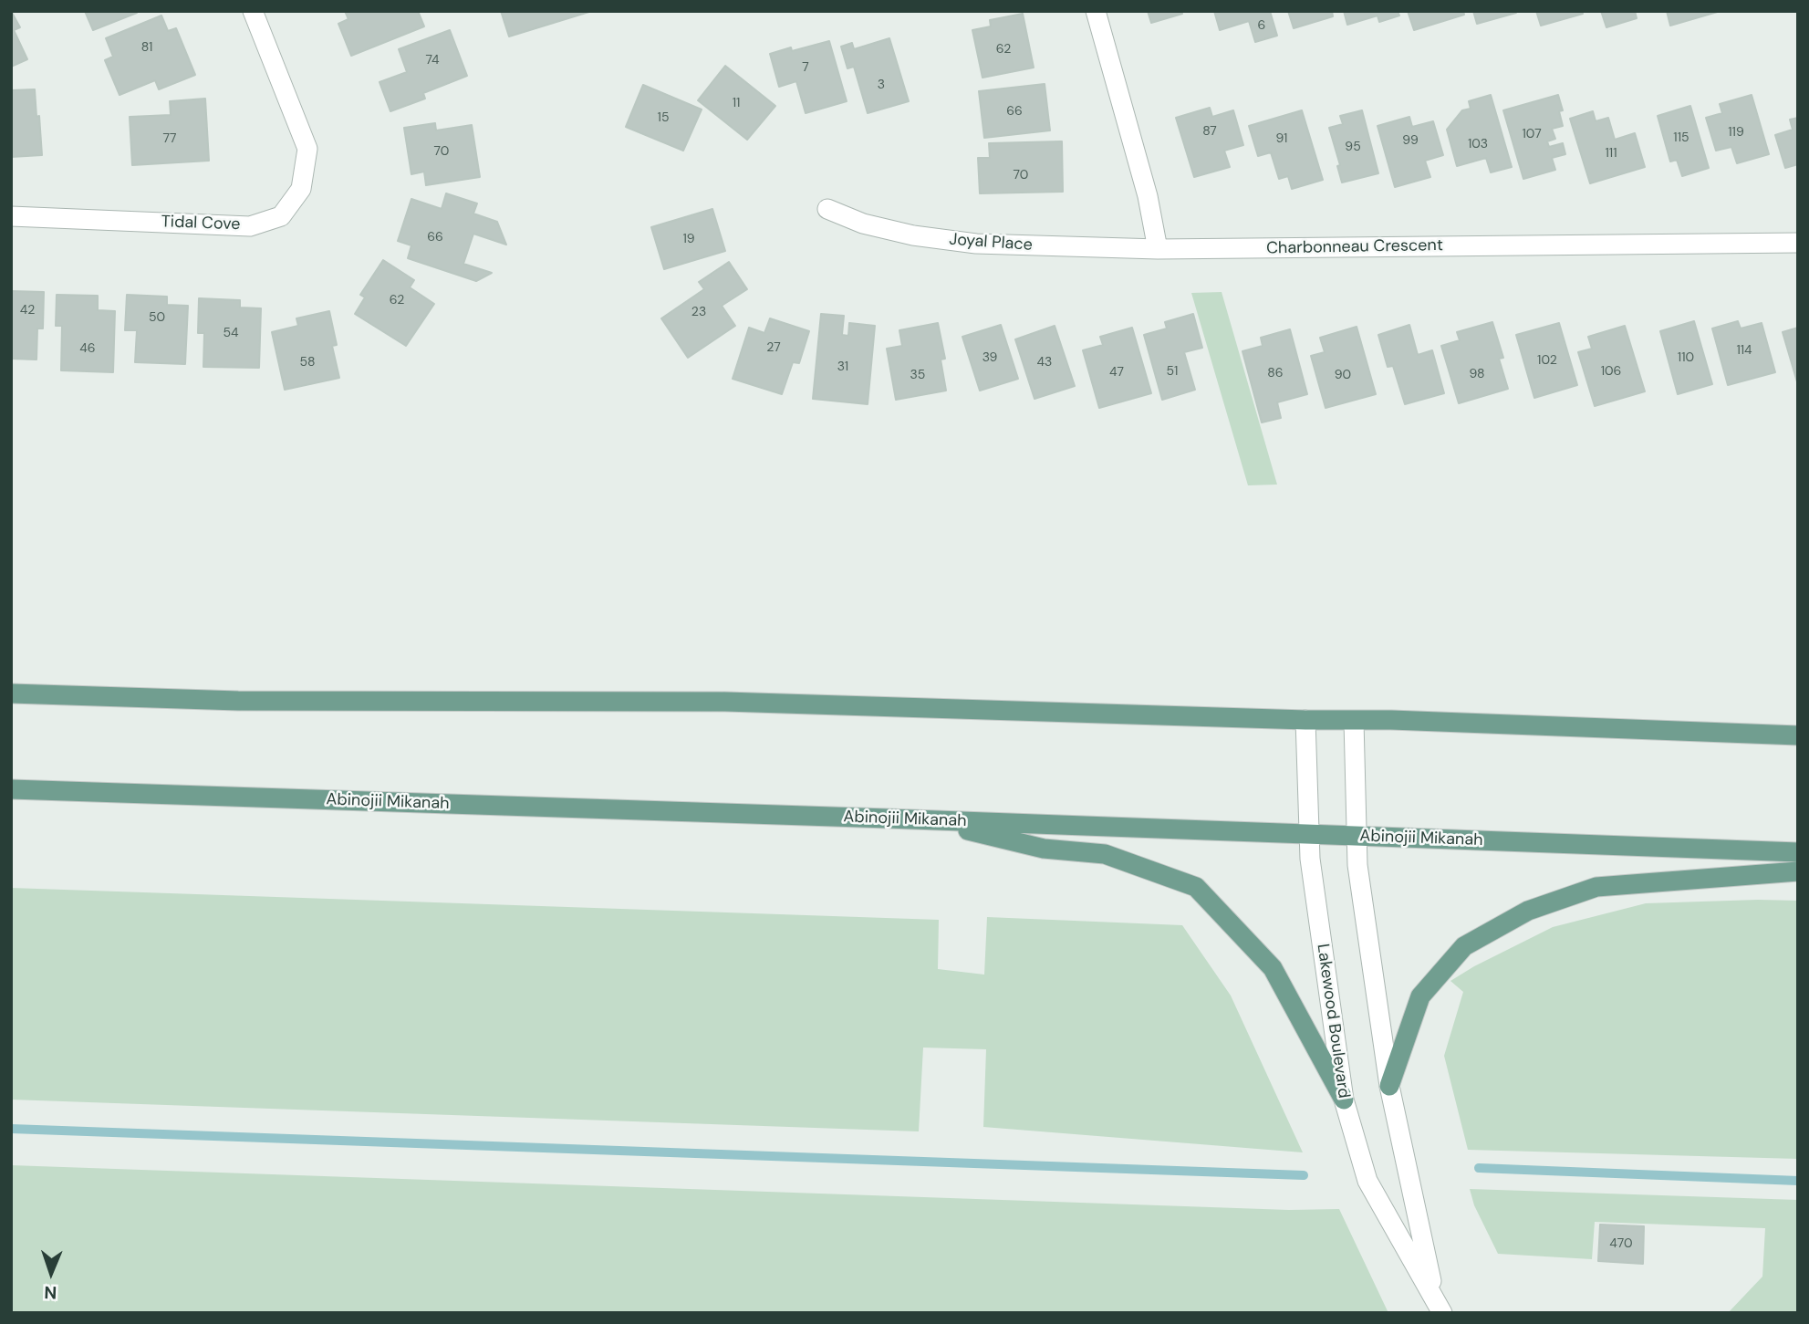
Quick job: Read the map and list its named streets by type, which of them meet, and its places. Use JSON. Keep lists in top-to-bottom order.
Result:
{
  "streets": {
    "main road": ["Abinojii Mikanah"],
    "street": [
      "Tidal Cove",
      "Joyal Place",
      "Charbonneau Crescent",
      "Lakewood Boulevard"
    ]
  },
  "crossings": [
    ["Joyal Place", "Charbonneau Crescent"],
    ["Abinojii Mikanah", "Lakewood Boulevard"]
  ],
  "house_numbers": [
    "6",
    "81",
    "62",
    "74",
    "7",
    "3",
    "11",
    "66",
    "15",
    "87",
    "119",
    "107",
    "115",
    "77",
    "91",
    "99",
    "103",
    "95",
    "70",
    "111",
    "70",
    "66",
    "19",
    "62",
    "42",
    "23",
    "50",
    "54",
    "27",
    "46",
    "114",
    "39",
    "110",
    "102",
    "58",
    "43",
    "31",
    "51",
    "106",
    "47",
    "86",
    "98",
    "35",
    "90",
    "470"
  ],
  "north": "bottom"
}
